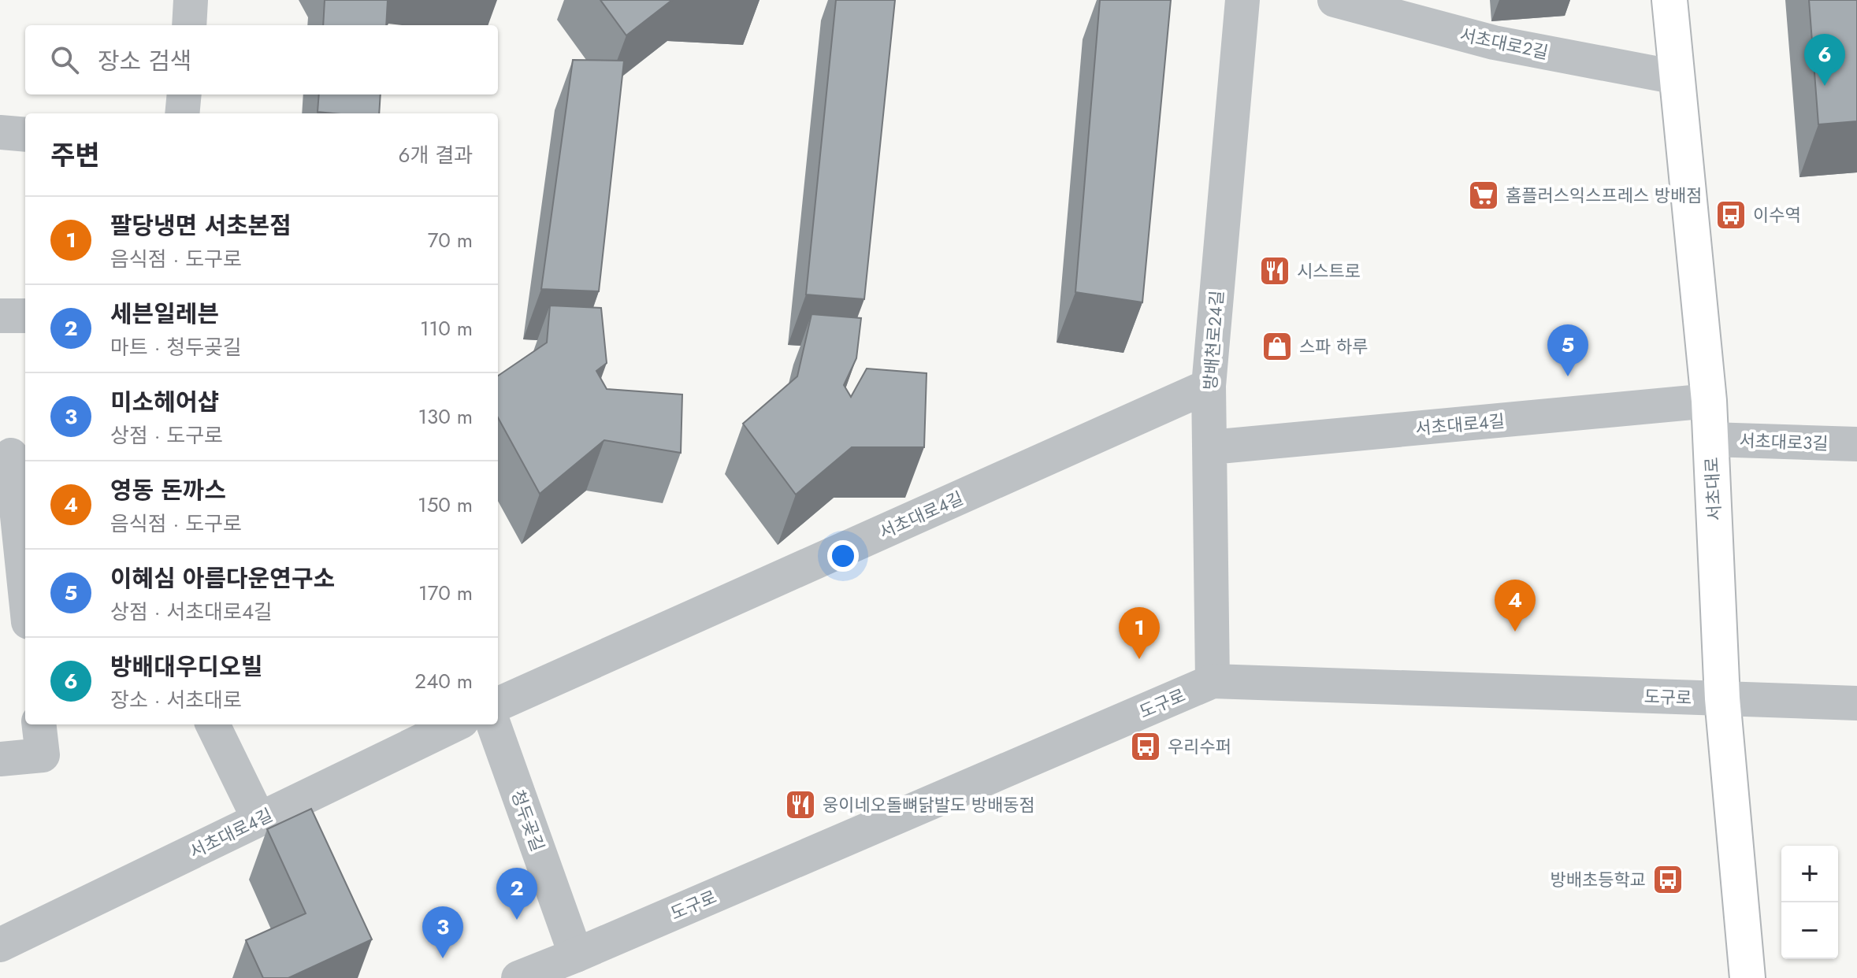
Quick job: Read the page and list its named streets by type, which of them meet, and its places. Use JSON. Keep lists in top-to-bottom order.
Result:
{
  "streets": {
    "main road": ["서초대로"],
    "street": [
      "서초대로2길",
      "방배천로24길",
      "서초대로4길",
      "서초대로3길",
      "도구로",
      "청두곶길"
    ]
  },
  "crossings": [
    ["서초대로2길", "서초대로"],
    ["방배천로24길", "서초대로4길"],
    ["방배천로24길", "도구로"],
    ["서초대로4길", "서초대로"],
    ["서초대로3길", "서초대로"],
    ["서초대로", "도구로"],
    ["도구로", "청두곶길"]
  ],
  "places": {
    "supermarket": ["홈플러스익스프레스 방배점"],
    "bus stop": ["이수역", "우리수퍼", "방배초등학교"],
    "restaurant": ["시스트로", "웅이네오돌뼈닭발도 방배동점"],
    "shop": ["스파 하루"]
  },
  "page": {
    "search": "장소 검색",
    "pins": [
      "6",
      "5",
      "4",
      "1",
      "2",
      "3"
    ],
    "heading": ["주변", "6개 결과"],
    "list": [
      {
        "mark": "1",
        "name": "팔당냉면 서초본점",
        "note": "음식점 · 도구로",
        "value": "70 m"
      },
      {
        "mark": "2",
        "name": "세븐일레븐",
        "note": "마트 · 청두곶길",
        "value": "110 m"
      },
      {
        "mark": "3",
        "name": "미소헤어샵",
        "note": "상점 · 도구로",
        "value": "130 m"
      },
      {
        "mark": "4",
        "name": "영동 돈까스",
        "note": "음식점 · 도구로",
        "value": "150 m"
      },
      {
        "mark": "5",
        "name": "이혜심 아름다운연구소",
        "note": "상점 · 서초대로4길",
        "value": "170 m"
      },
      {
        "mark": "6",
        "name": "방배대우디오빌",
        "note": "장소 · 서초대로",
        "value": "240 m"
      }
    ],
    "map_buttons": ["+", "−"]
  }
}
